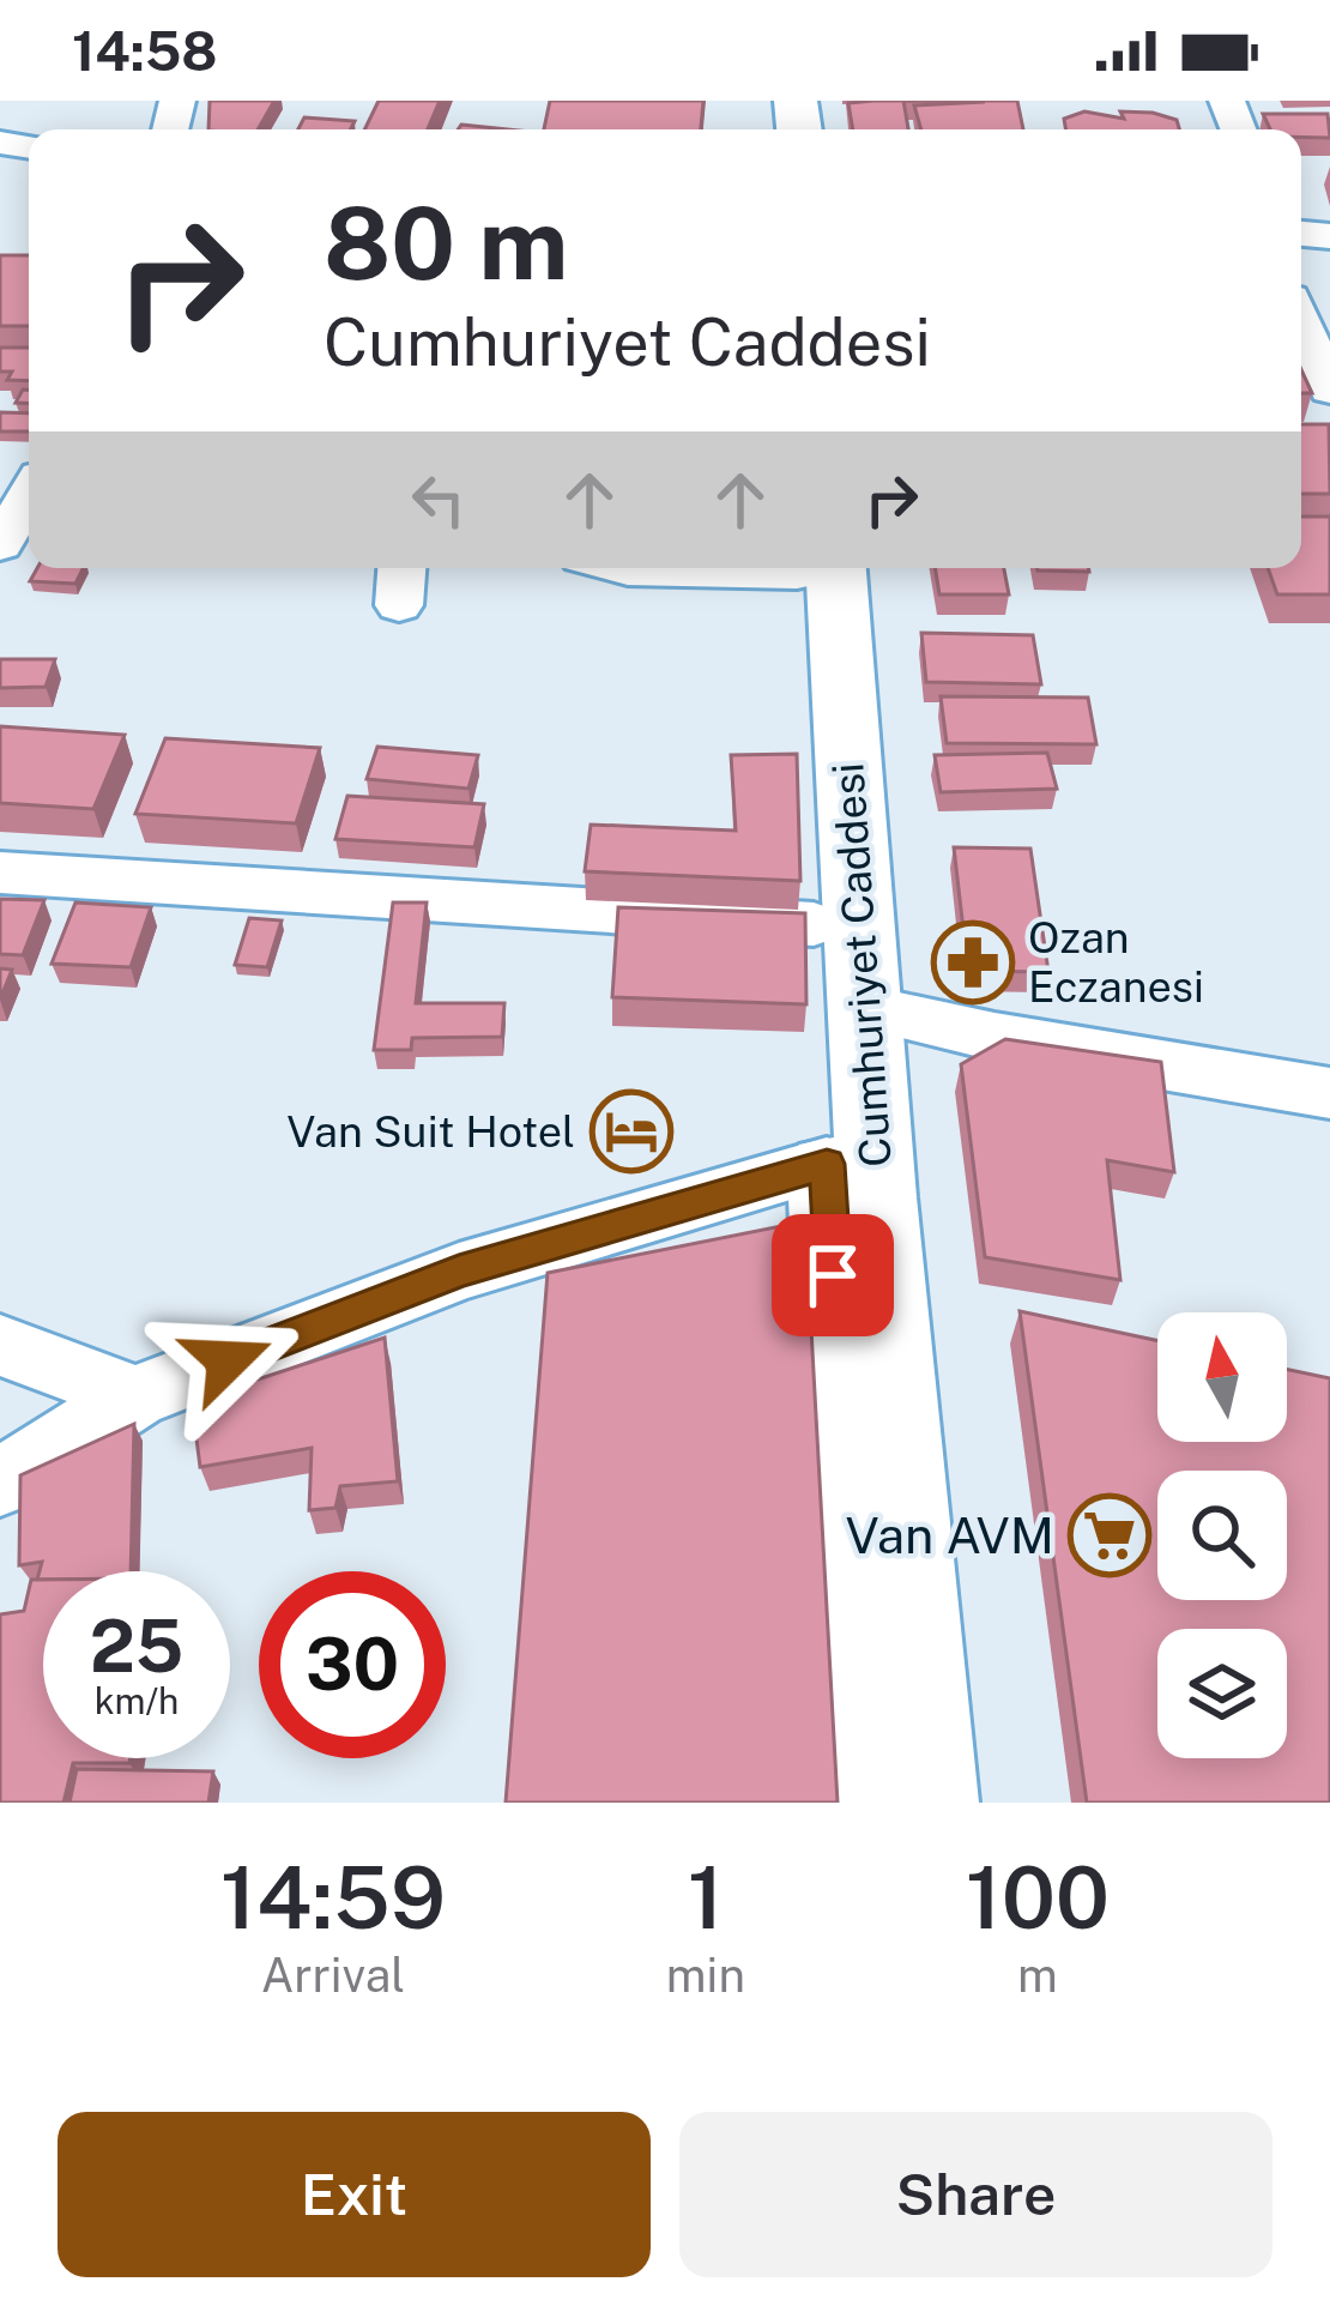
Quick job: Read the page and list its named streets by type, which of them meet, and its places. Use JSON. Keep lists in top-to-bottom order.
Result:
{
  "streets": {
    "main road": ["Cumhuriyet Caddesi"]
  },
  "places": {
    "pharmacy": ["Ozan Eczanesi"],
    "hotel": ["Van Suit Hotel"],
    "supermarket": ["Van AVM"]
  },
  "north": "top",
  "page": {
    "status": "14:58",
    "turn": ["80 m", "Cumhuriyet Caddesi"],
    "speed": "25 km/h",
    "limit": "30",
    "eta": [
      "14:59",
      "Arrival",
      "1",
      "min",
      "100",
      "m"
    ],
    "buttons": ["Exit", "Share"]
  }
}
